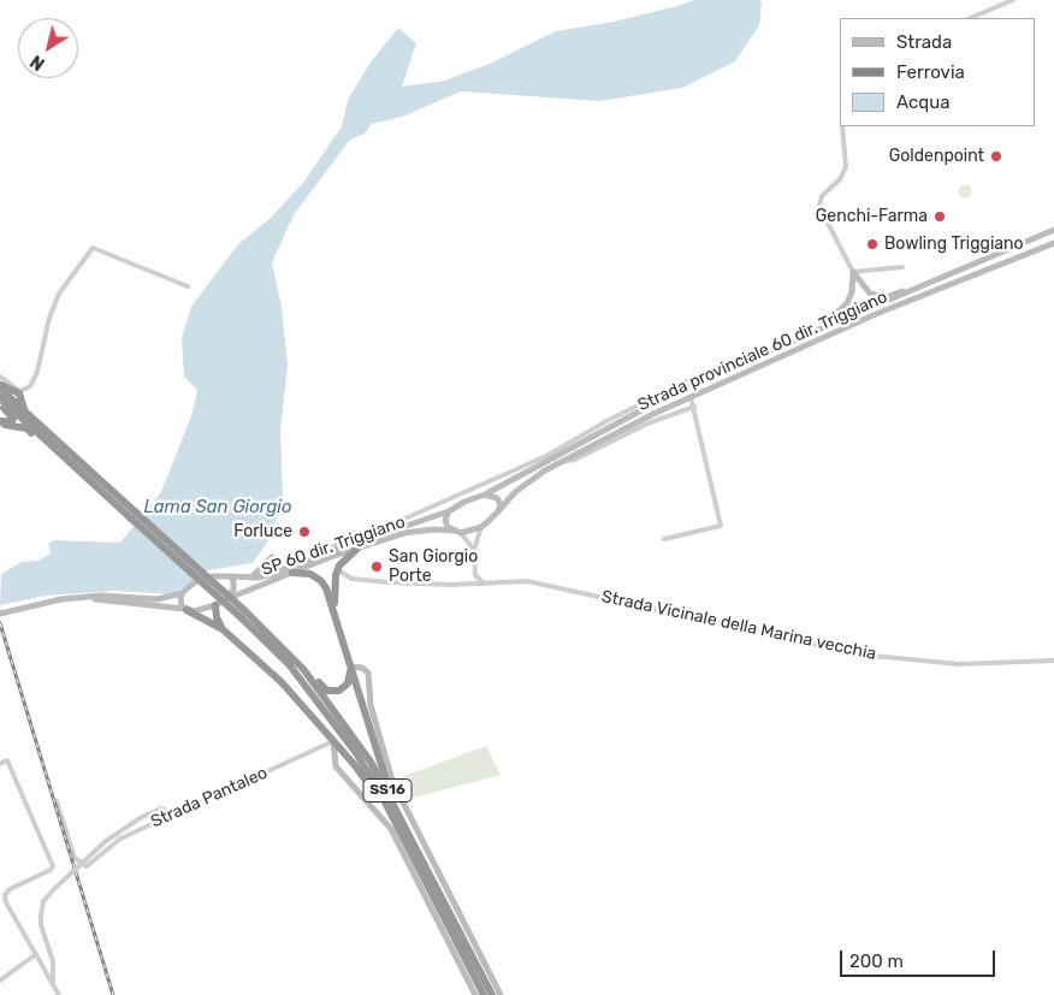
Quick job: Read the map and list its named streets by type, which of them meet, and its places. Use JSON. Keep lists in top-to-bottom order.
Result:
{
  "streets": {
    "highway": ["SS16"],
    "main road": ["Strada provinciale 60 dir. Triggiano", "SP 60 dir. Triggiano"],
    "street": ["Strada Vicinale della Marina vecchia", "Strada Pantaleo"]
  },
  "crossings": [
    ["SP 60 dir. Triggiano", "SS16"],
    ["SS16", "Strada Pantaleo"]
  ],
  "water": ["Lama San Giorgio"],
  "places": [
    "Goldenpoint",
    "Genchi-Farma",
    "Bowling Triggiano",
    "Forluce",
    "San Giorgio Porte"
  ],
  "legend": ["Strada", "Ferrovia", "Acqua"],
  "scale_bar": "200 m",
  "north": "bottom left"
}
